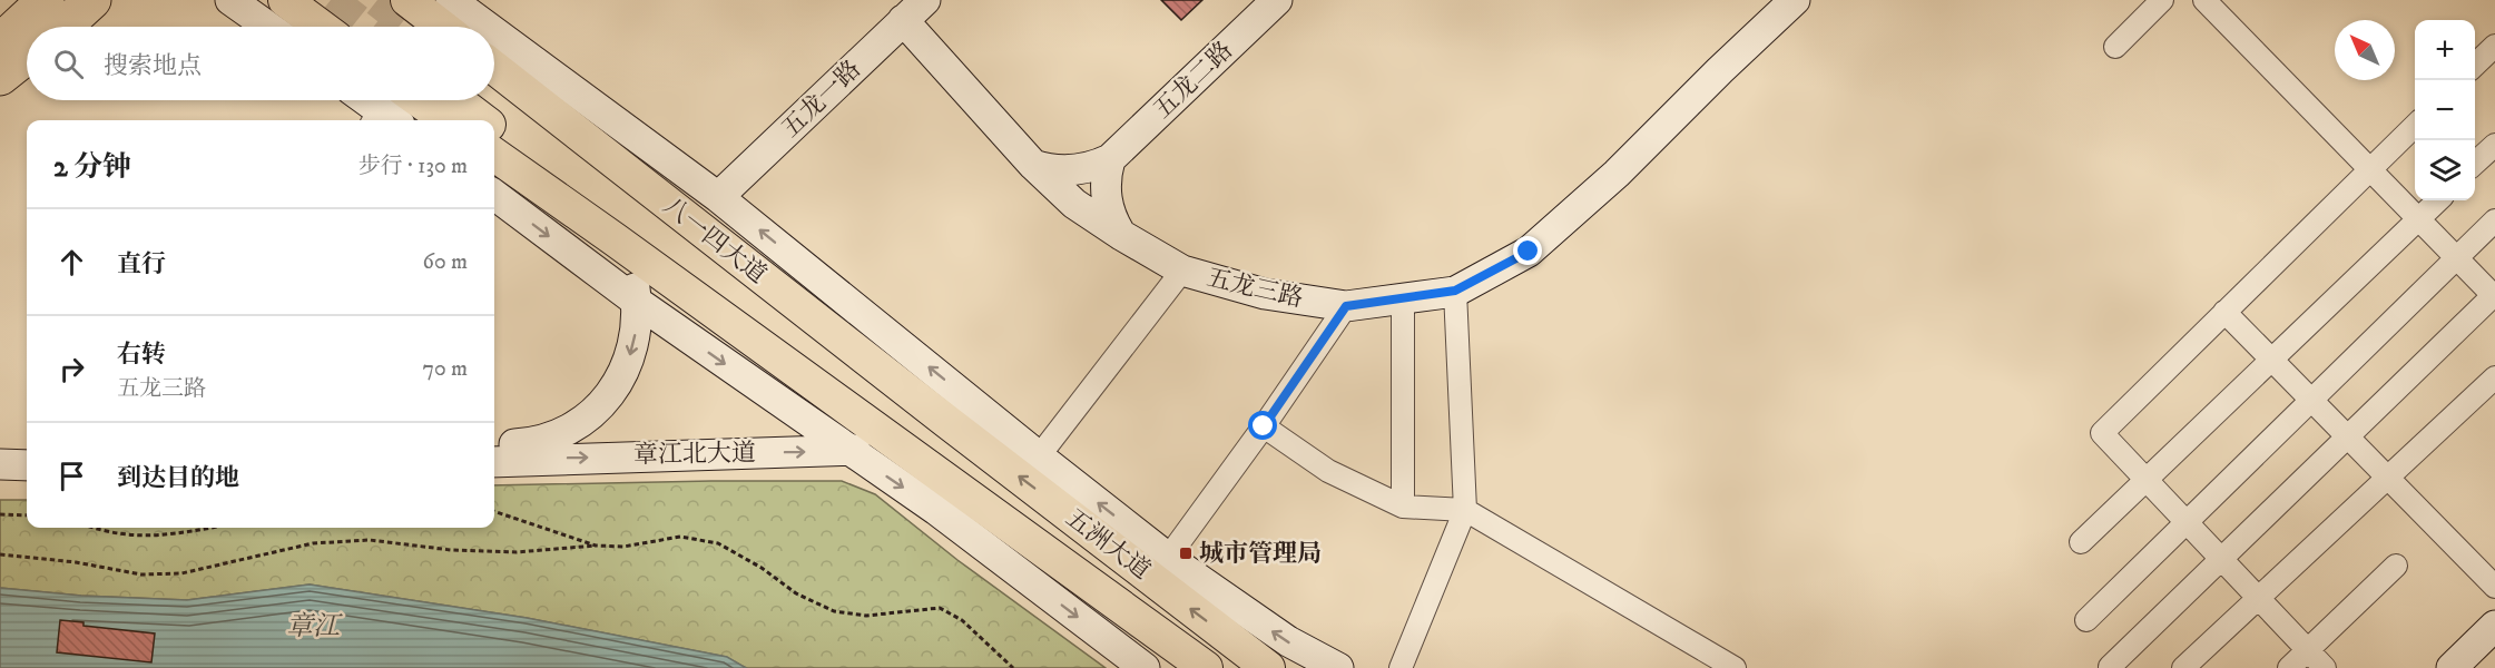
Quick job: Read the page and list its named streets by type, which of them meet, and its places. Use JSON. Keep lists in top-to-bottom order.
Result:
{
  "streets": {
    "main road": ["八一四大道", "五洲大道"],
    "street": [
      "五龙二路",
      "五龙一路",
      "五龙三路",
      "章江北大道"
    ]
  },
  "crossings": [
    ["五龙一路", "五龙三路"],
    ["八一四大道", "五洲大道"],
    ["章江北大道", "五洲大道"]
  ],
  "one_way": ["章江北大道"],
  "water": ["章江"],
  "places": {
    "transit": ["城市管理局"]
  },
  "north": "top left",
  "page": {
    "map_buttons": ["+", "−"],
    "search": "搜索地点",
    "heading": ["2 分钟", "步行 · 130 m"],
    "list": [
      ["直行", "60 m"],
      ["右转", "五龙三路", "70 m"],
      "到达目的地"
    ]
  }
}
